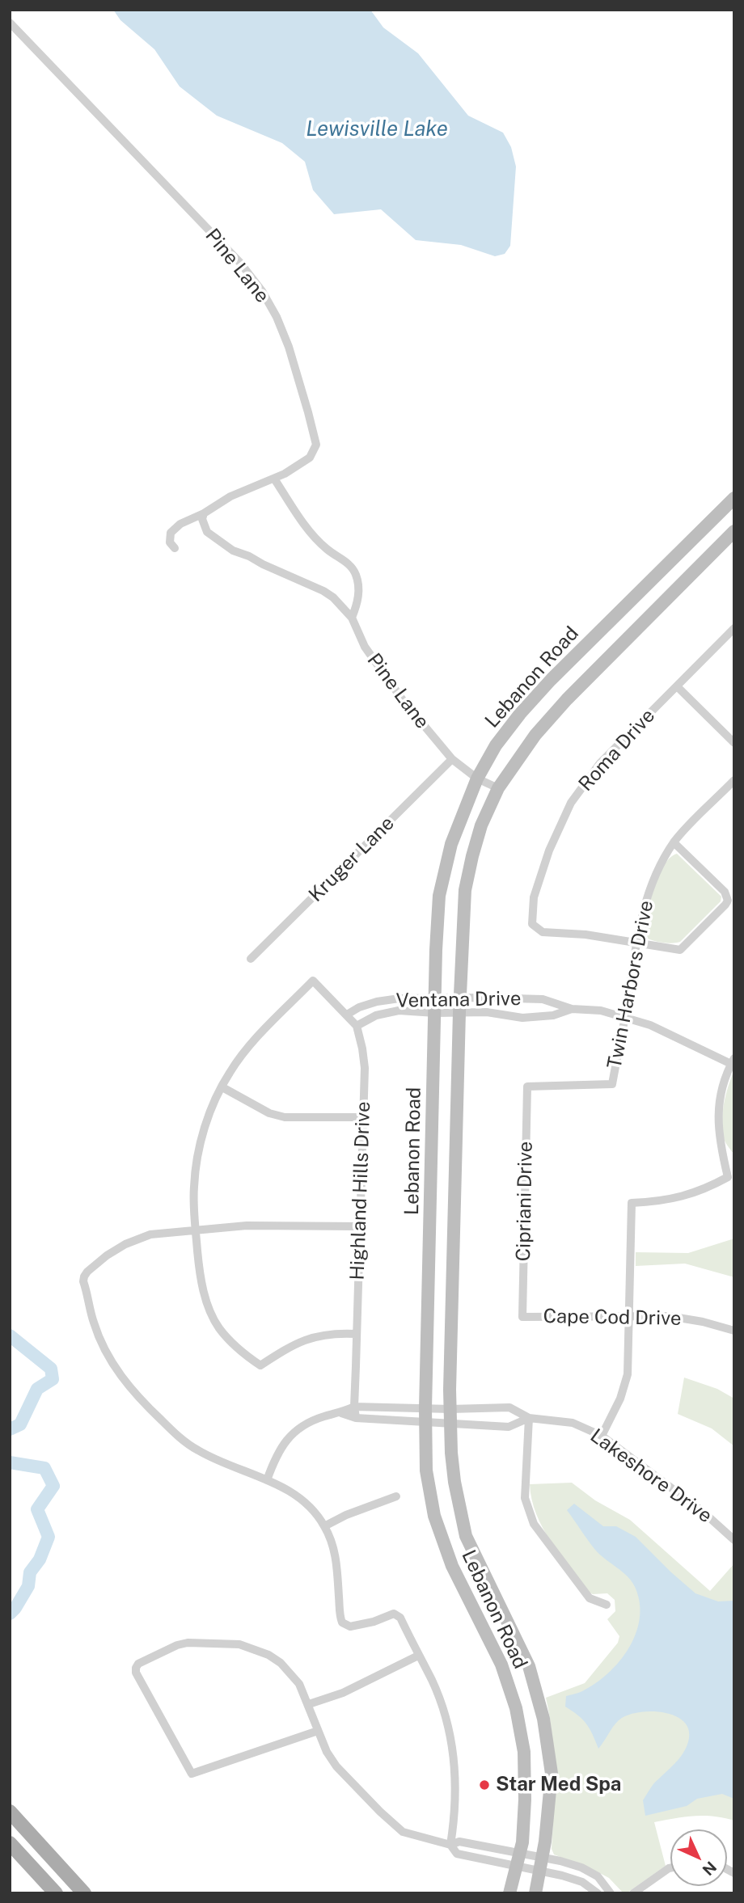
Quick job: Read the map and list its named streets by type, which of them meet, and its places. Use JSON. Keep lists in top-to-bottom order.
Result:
{
  "streets": {
    "main road": ["Lebanon Road"],
    "street": [
      "Pine Lane",
      "Roma Drive",
      "Kruger Lane",
      "Twin Harbors Drive",
      "Ventana Drive",
      "Highland Hills Drive",
      "Cipriani Drive",
      "Cape Cod Drive",
      "Lakeshore Drive"
    ]
  },
  "crossings": [
    ["Pine Lane", "Lebanon Road"],
    ["Pine Lane", "Kruger Lane"],
    ["Lebanon Road", "Ventana Drive"],
    ["Lebanon Road", "Lakeshore Drive"],
    ["Roma Drive", "Twin Harbors Drive"],
    ["Twin Harbors Drive", "Ventana Drive"],
    ["Twin Harbors Drive", "Cipriani Drive"],
    ["Ventana Drive", "Highland Hills Drive"],
    ["Highland Hills Drive", "Lakeshore Drive"],
    ["Cipriani Drive", "Cape Cod Drive"]
  ],
  "water": ["Lewisville Lake"],
  "places": ["Star Med Spa"],
  "north": "bottom right"
}
